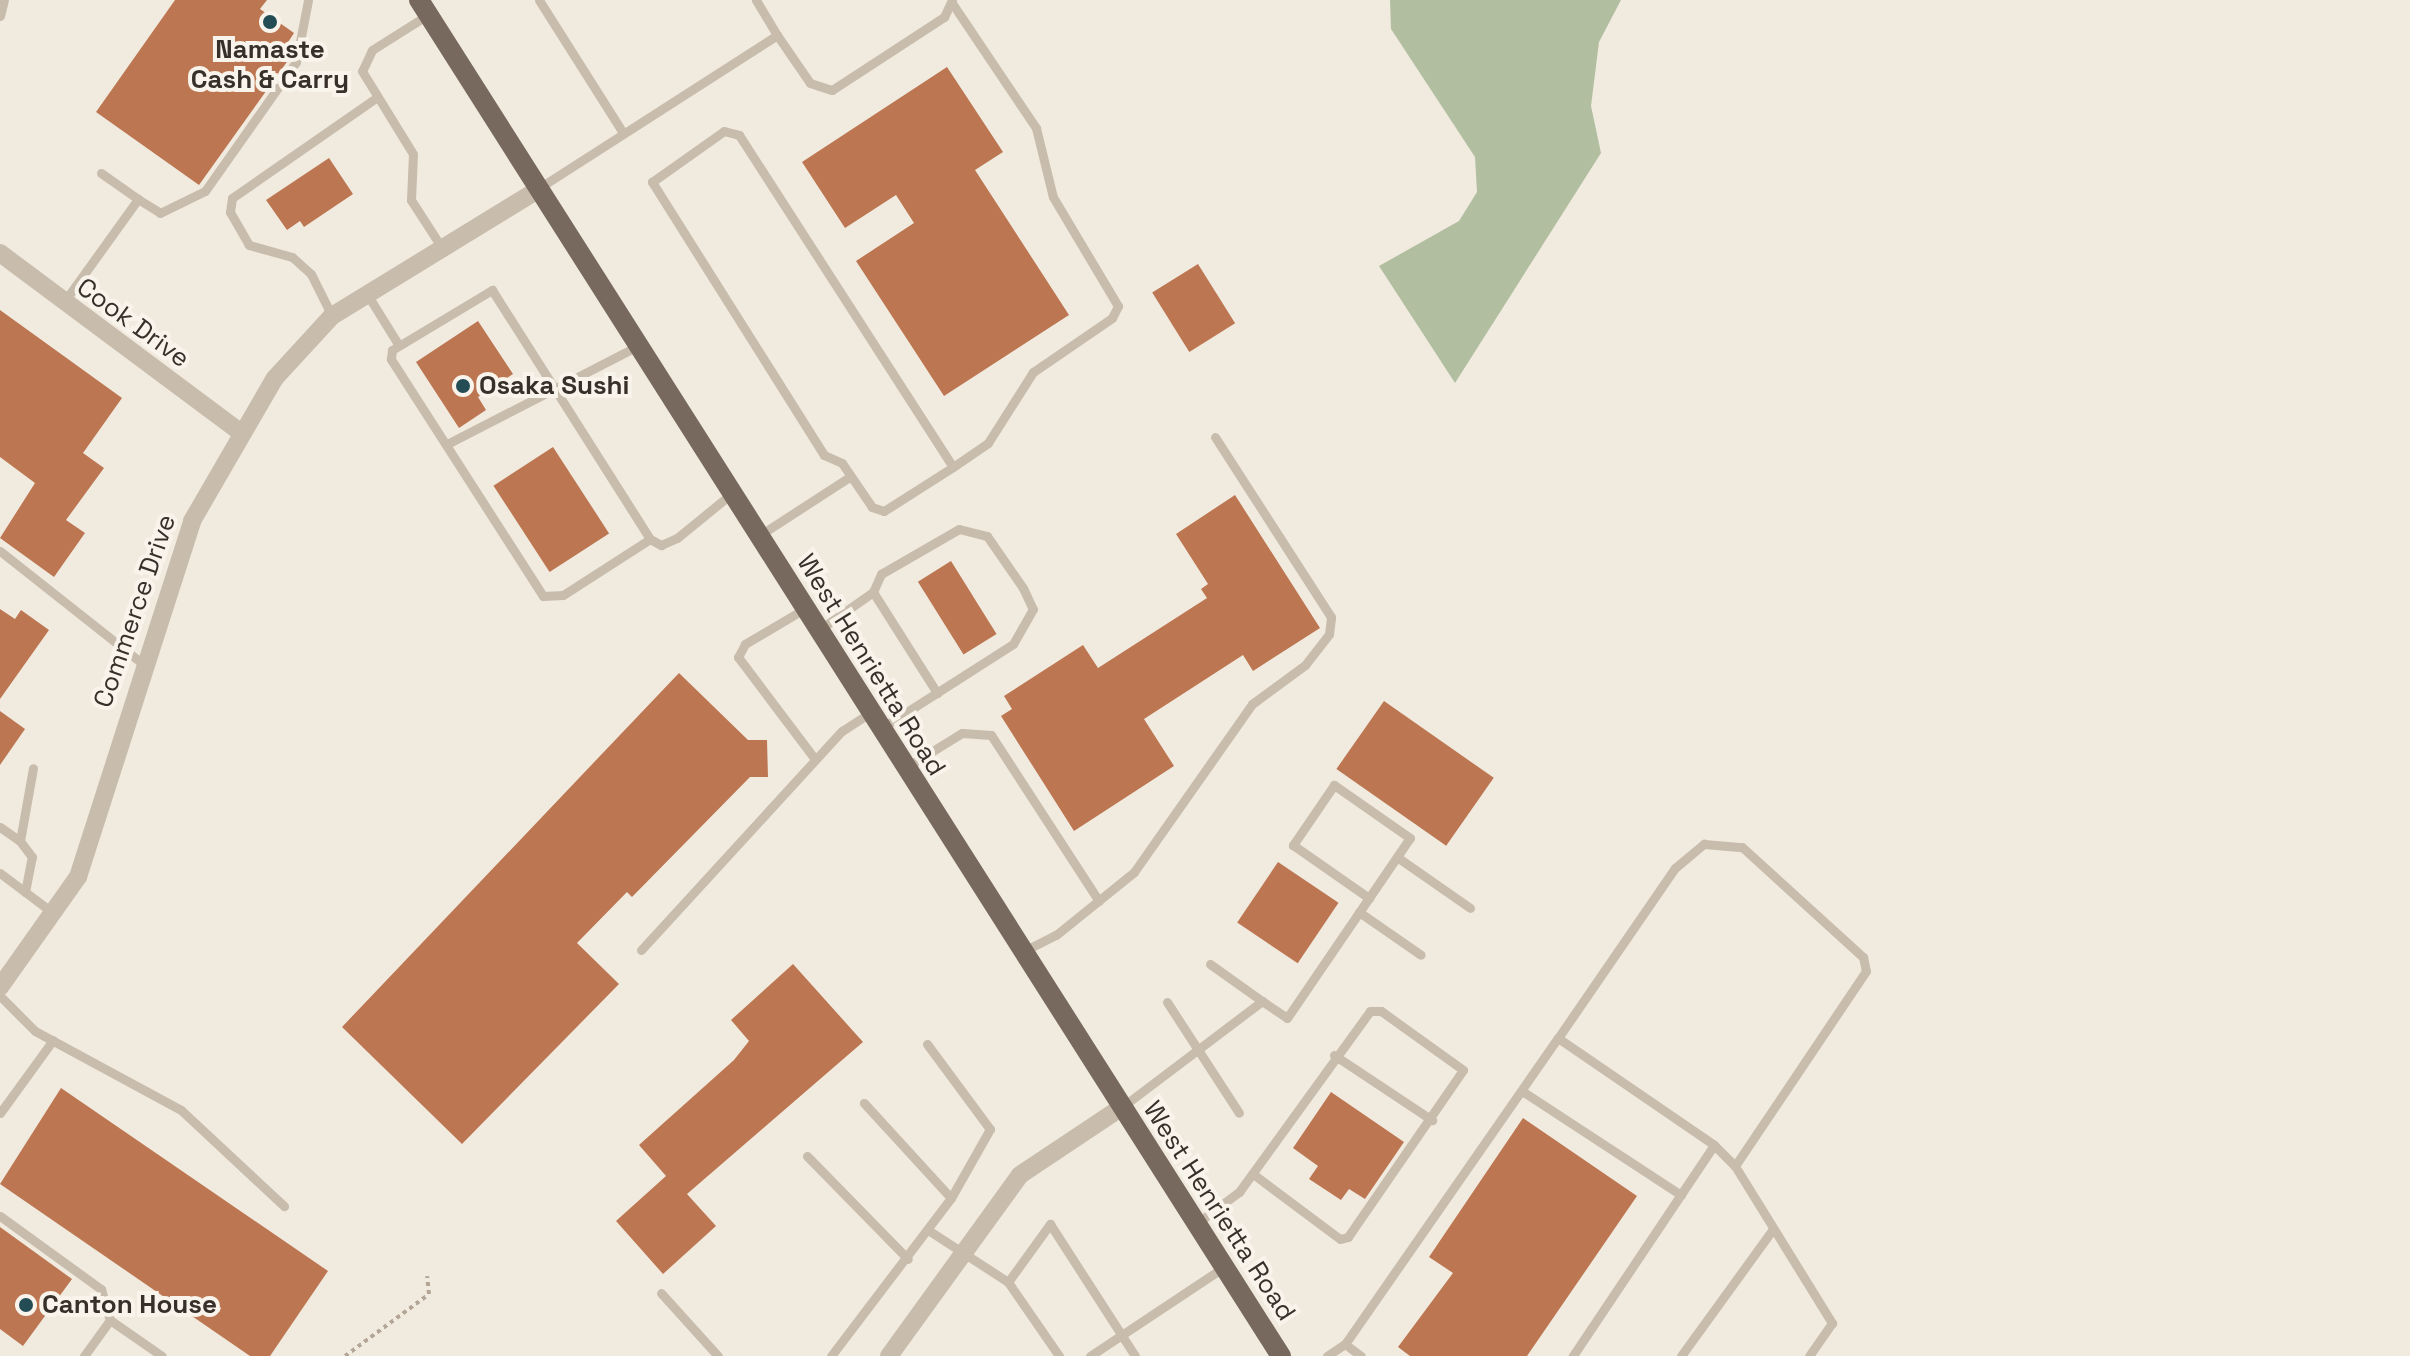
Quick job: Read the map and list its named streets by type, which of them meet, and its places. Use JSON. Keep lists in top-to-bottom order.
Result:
{
  "streets": {
    "main road": ["West Henrietta Road"],
    "street": ["Cook Drive", "Commerce Drive"]
  },
  "crossings": [
    ["Cook Drive", "Commerce Drive"],
    ["Commerce Drive", "West Henrietta Road"]
  ],
  "places": ["Namaste Cash & Carry", "Osaka Sushi", "Canton House"]
}
